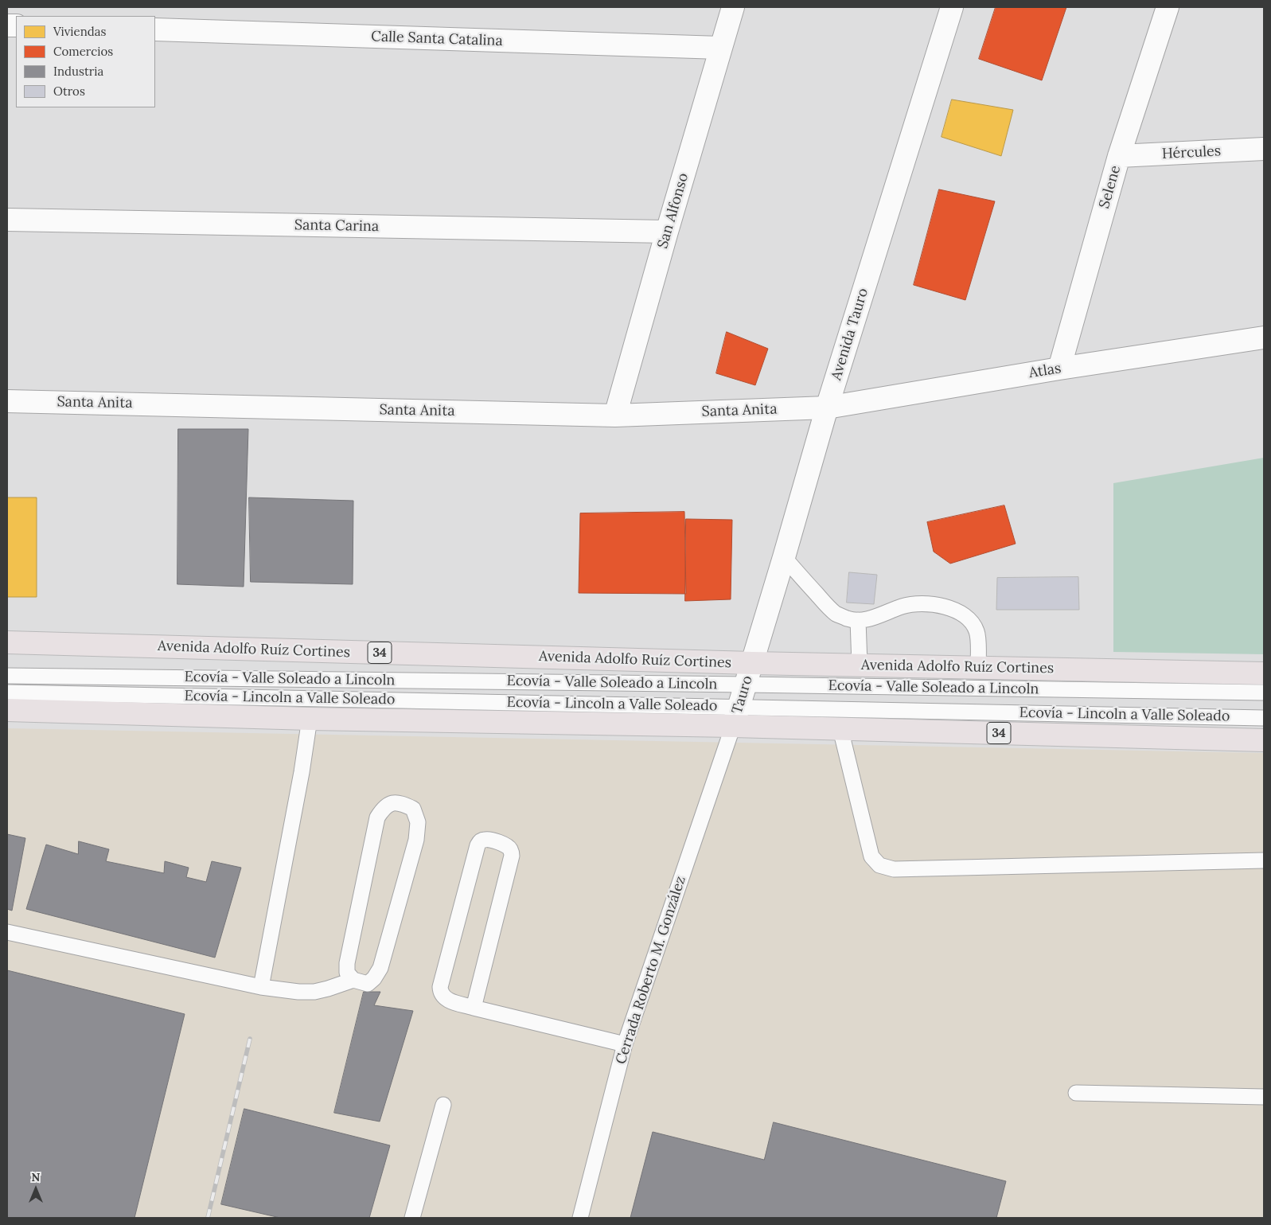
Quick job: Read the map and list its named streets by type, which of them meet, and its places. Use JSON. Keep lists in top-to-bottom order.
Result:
{
  "streets": {
    "main road": ["Avenida Adolfo Ruíz Cortines", "34"],
    "street": [
      "Calle Santa Catalina",
      "Hércules",
      "Selene",
      "San Alfonso",
      "Santa Carina",
      "Avenida Tauro",
      "Atlas",
      "Santa Anita",
      "Tauro"
    ],
    "lane": ["Ecovía - Valle Soleado a Lincoln", "Ecovía - Lincoln a Valle Soleado", "Cerrada Roberto M. González"]
  },
  "crossings": [
    ["Calle Santa Catalina", "San Alfonso"],
    ["Hércules", "Selene"],
    ["Selene", "Atlas"],
    ["San Alfonso", "Santa Carina"],
    ["San Alfonso", "Santa Anita"],
    ["Avenida Tauro", "Atlas"],
    ["Avenida Tauro", "Santa Anita"],
    ["Avenida Tauro", "Avenida Adolfo Ruíz Cortines"],
    ["Avenida Tauro", "Tauro"],
    ["Atlas", "Santa Anita"],
    ["Avenida Adolfo Ruíz Cortines", "Tauro"],
    ["34", "Tauro"],
    ["34", "Ecovía - Lincoln a Valle Soleado"],
    ["34", "Cerrada Roberto M. González"],
    ["Ecovía - Valle Soleado a Lincoln", "Tauro"],
    ["Tauro", "Ecovía - Lincoln a Valle Soleado"],
    ["Tauro", "Cerrada Roberto M. González"],
    ["Ecovía - Lincoln a Valle Soleado", "Cerrada Roberto M. González"]
  ],
  "legend": [
    "Viviendas",
    "Comercios",
    "Industria",
    "Otros"
  ],
  "north": "top"
}
